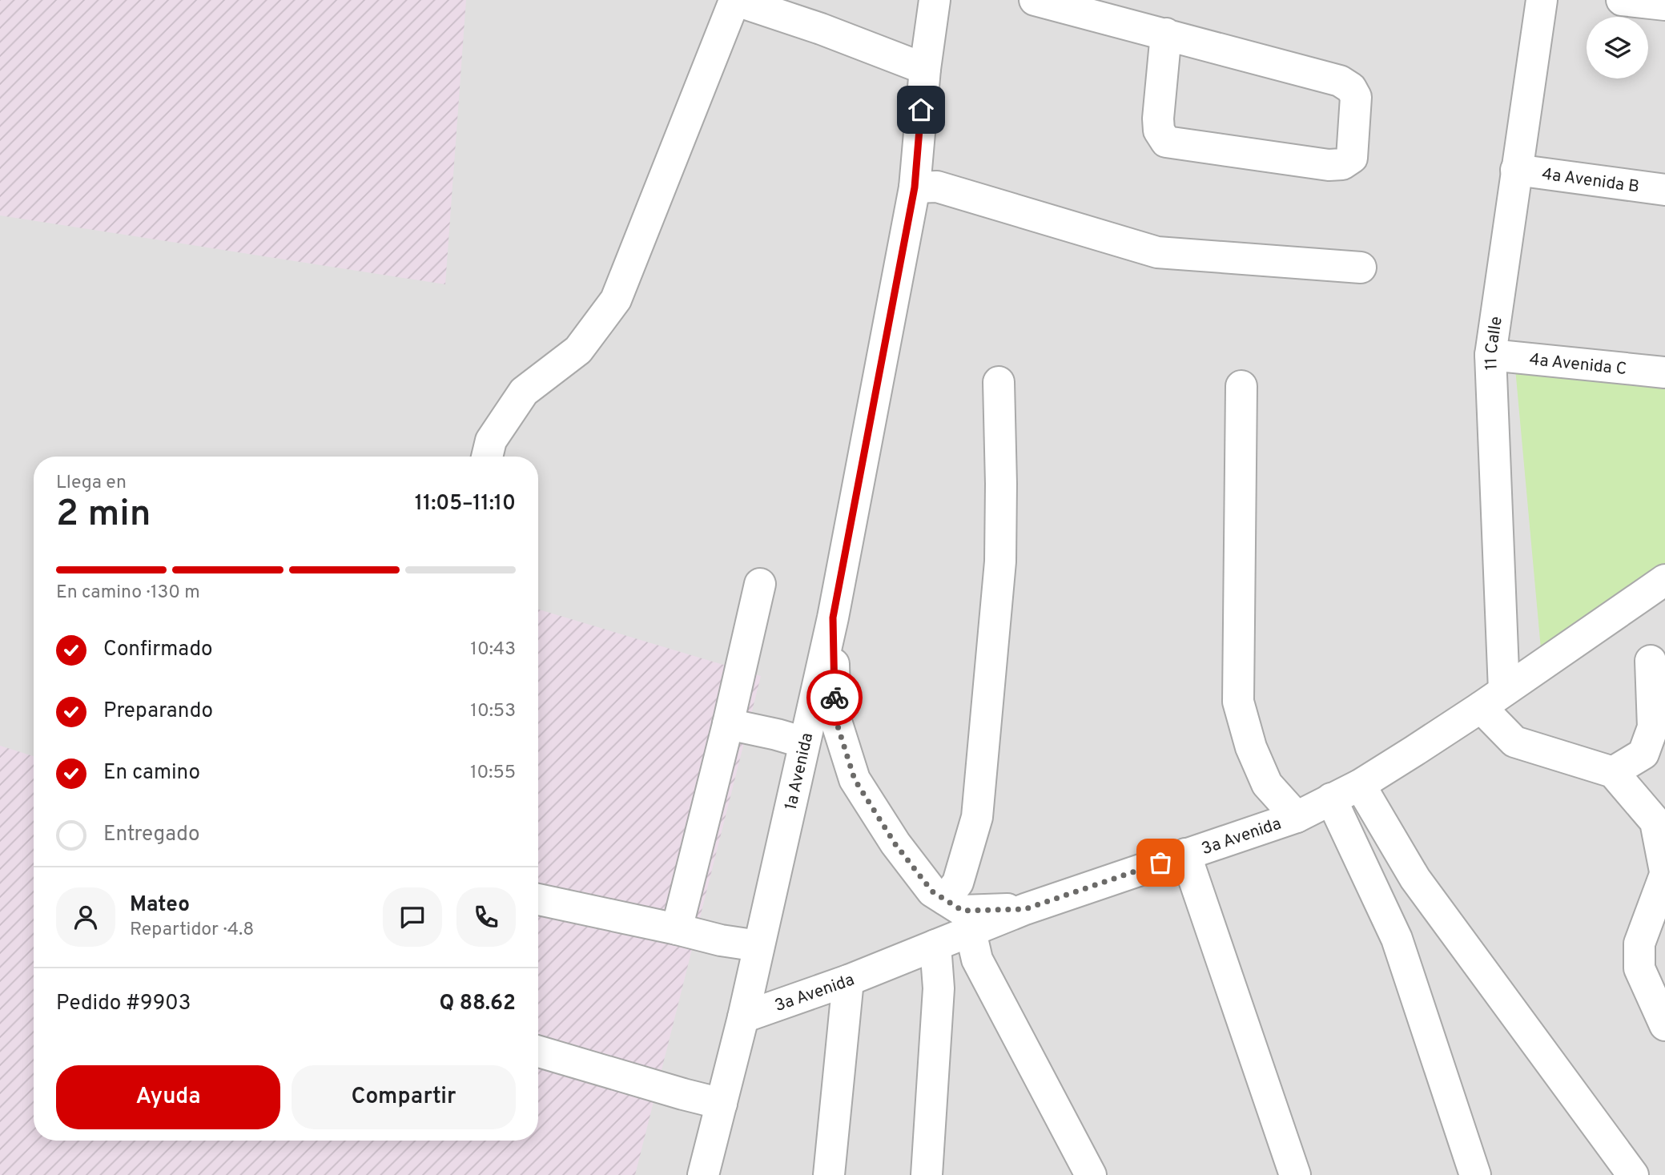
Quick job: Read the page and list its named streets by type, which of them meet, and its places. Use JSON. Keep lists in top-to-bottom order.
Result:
{
  "streets": {
    "street": [
      "4a Avenida B",
      "11 Calle",
      "4a Avenida C",
      "1a Avenida",
      "3a Avenida"
    ]
  },
  "crossings": [
    ["4a Avenida B", "11 Calle"],
    ["11 Calle", "4a Avenida C"],
    ["11 Calle", "3a Avenida"],
    ["1a Avenida", "3a Avenida"]
  ],
  "page": {
    "heading": ["2 min", "Llega en", "11:05–11:10"],
    "panel": [
      "Mateo",
      "Repartidor · 4.8",
      "Pedido #9903",
      "Q 88.62"
    ],
    "bar": "En camino · 130 m",
    "list": [
      ["Confirmado", "10:43"],
      ["Preparando", "10:53"],
      ["En camino", "10:55"],
      "Entregado"
    ],
    "buttons": ["Ayuda", "Compartir"]
  }
}
